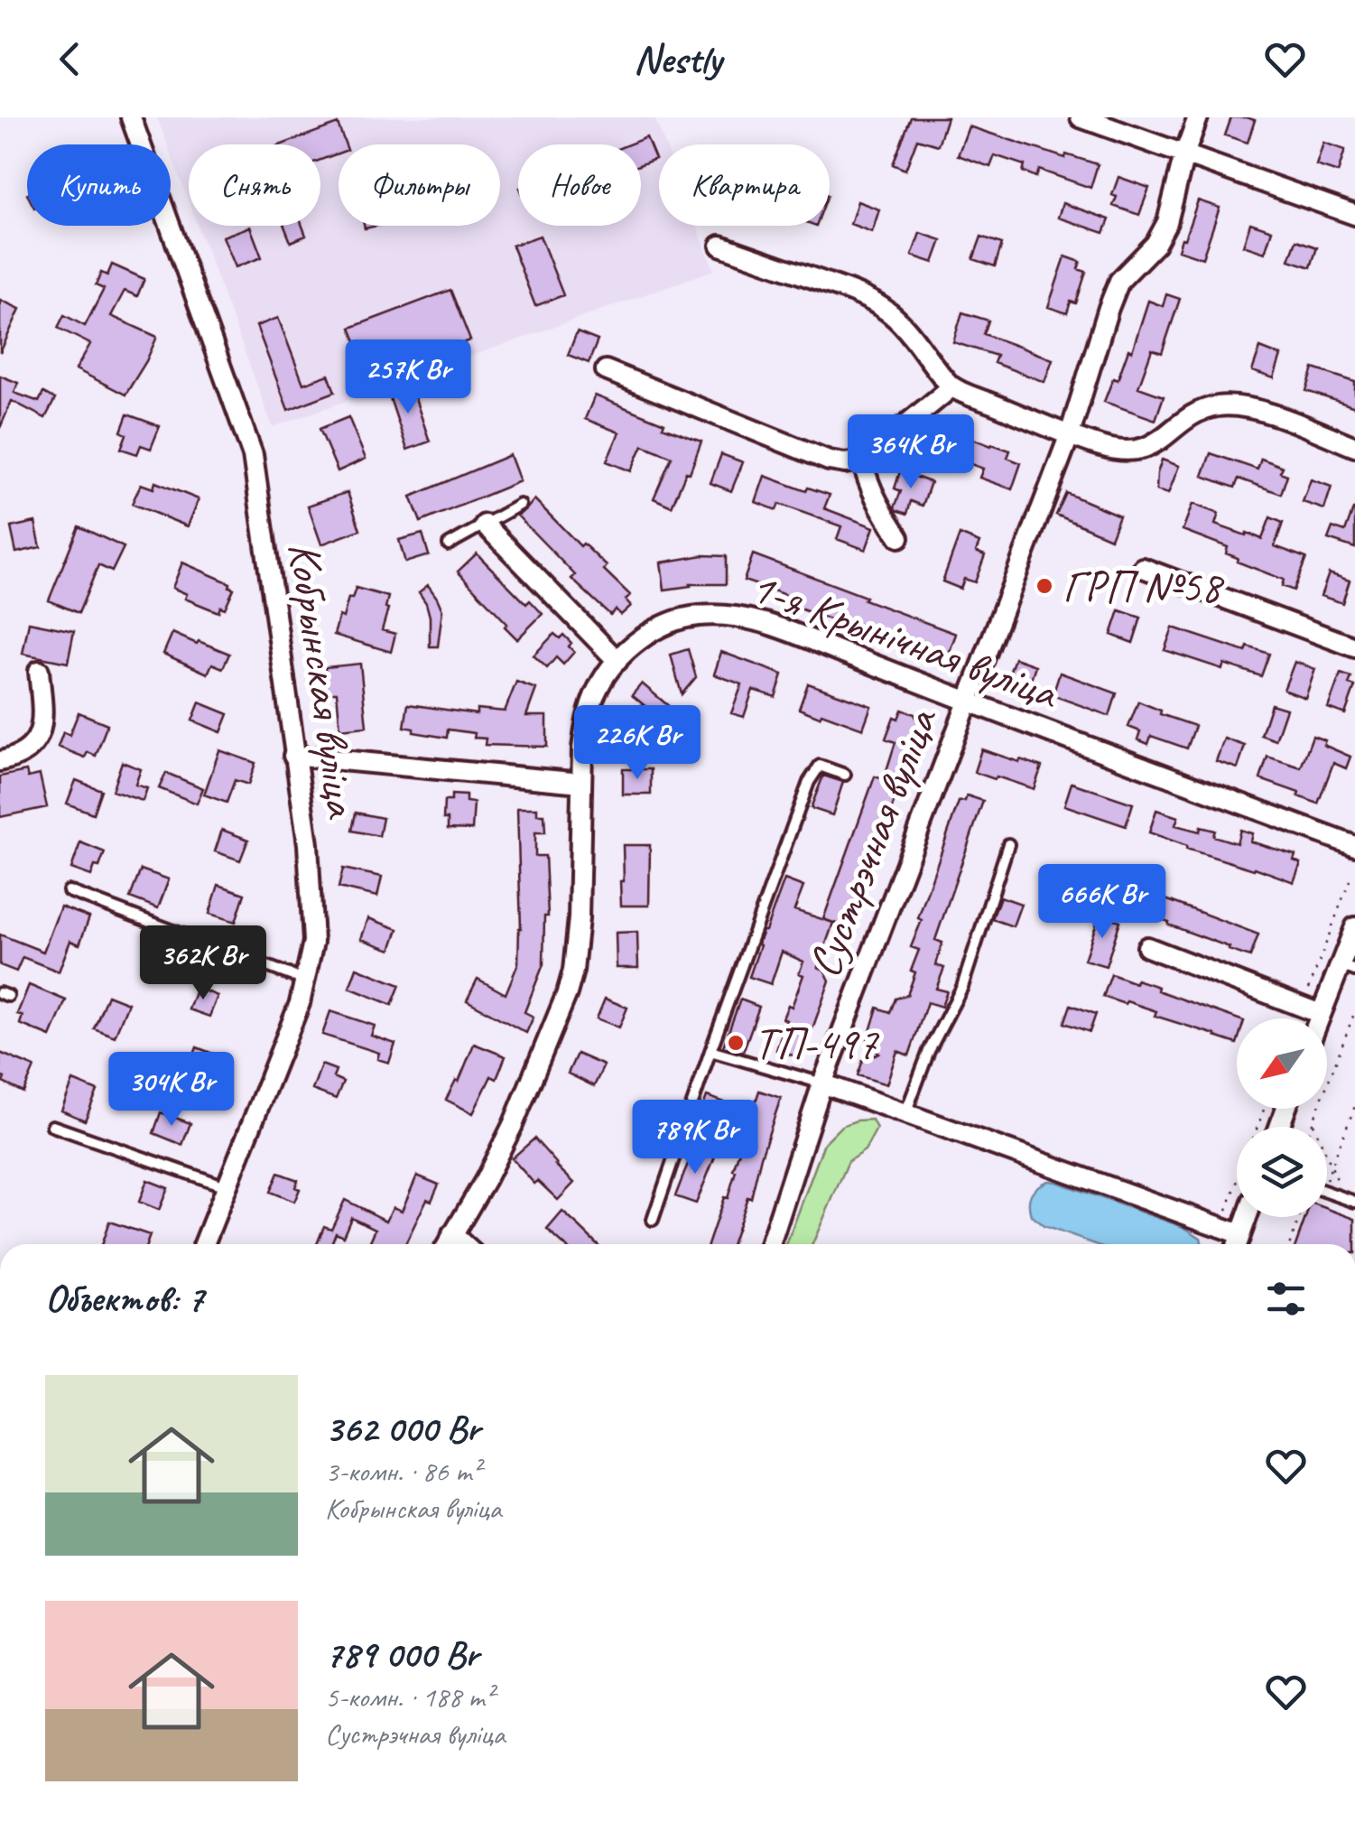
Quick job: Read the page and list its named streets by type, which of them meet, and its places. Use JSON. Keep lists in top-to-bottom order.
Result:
{
  "streets": {
    "street": ["1-я Крынічная вуліца", "Кобрынская вуліца", "Сустрэчная вуліца"]
  },
  "crossings": [
    ["1-я Крынічная вуліца", "Сустрэчная вуліца"]
  ],
  "places": ["ГРП №58", "ТП-497"],
  "north": "bottom left",
  "page": {
    "header": "Nestly",
    "chip": [
      "Купить",
      "Снять",
      "Фильтры",
      "Новое",
      "Квартира"
    ],
    "price": [
      "257K Br",
      "364K Br",
      "226K Br",
      "666K Br",
      "362K Br",
      "304K Br",
      "789K Br"
    ],
    "heading": "Объектов: 7",
    "list": [
      {
        "name": "362 000 Br",
        "note": "3-комн. · 86 m² · Кобрынская вуліца"
      },
      {
        "name": "789 000 Br",
        "note": "5-комн. · 188 m² · Сустрэчная вуліца"
      }
    ]
  }
}
